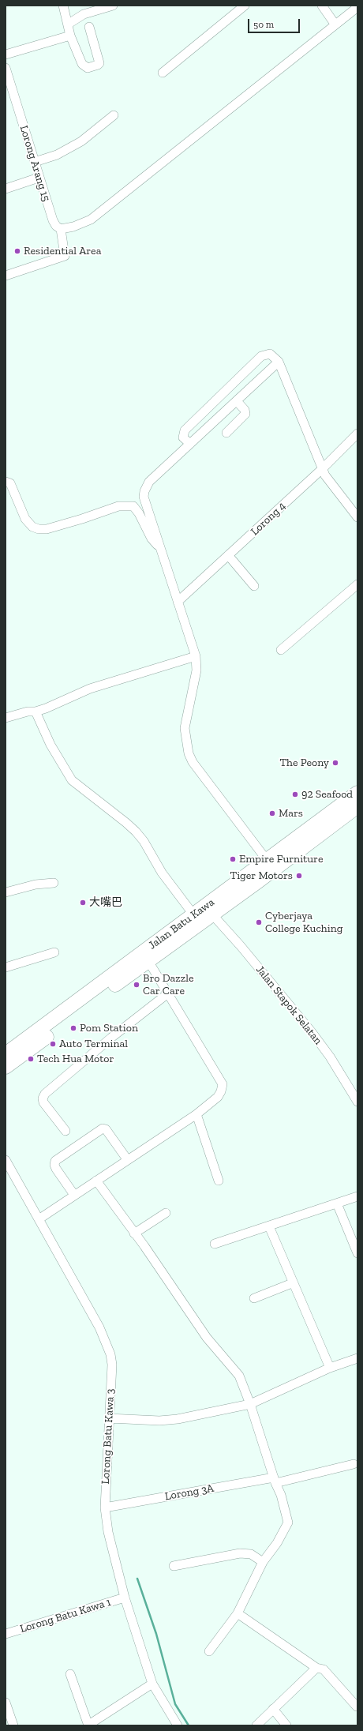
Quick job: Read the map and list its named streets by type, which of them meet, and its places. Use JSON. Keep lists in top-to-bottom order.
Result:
{
  "streets": {
    "highway": ["Jalan Batu Kawa"],
    "street": [
      "Lorong Arang 15",
      "Lorong 4",
      "Jalan Stapok Selatan",
      "Lorong Batu Kawa 3",
      "Lorong 3A",
      "Lorong Batu Kawa 1"
    ]
  },
  "crossings": [
    ["Jalan Batu Kawa", "Jalan Stapok Selatan"],
    ["Lorong Batu Kawa 3", "Lorong 3A"],
    ["Lorong Batu Kawa 3", "Lorong Batu Kawa 1"]
  ],
  "places": [
    "Residential Area",
    "The Peony",
    "92 Seafood",
    "Mars",
    "Empire Furniture",
    "Tiger Motors",
    "大嘴巴",
    "Cyberjaya College Kuching",
    "Bro Dazzle Car Care",
    "Pom Station",
    "Auto Terminal",
    "Tech Hua Motor"
  ],
  "scale_bar": "50 m"
}
